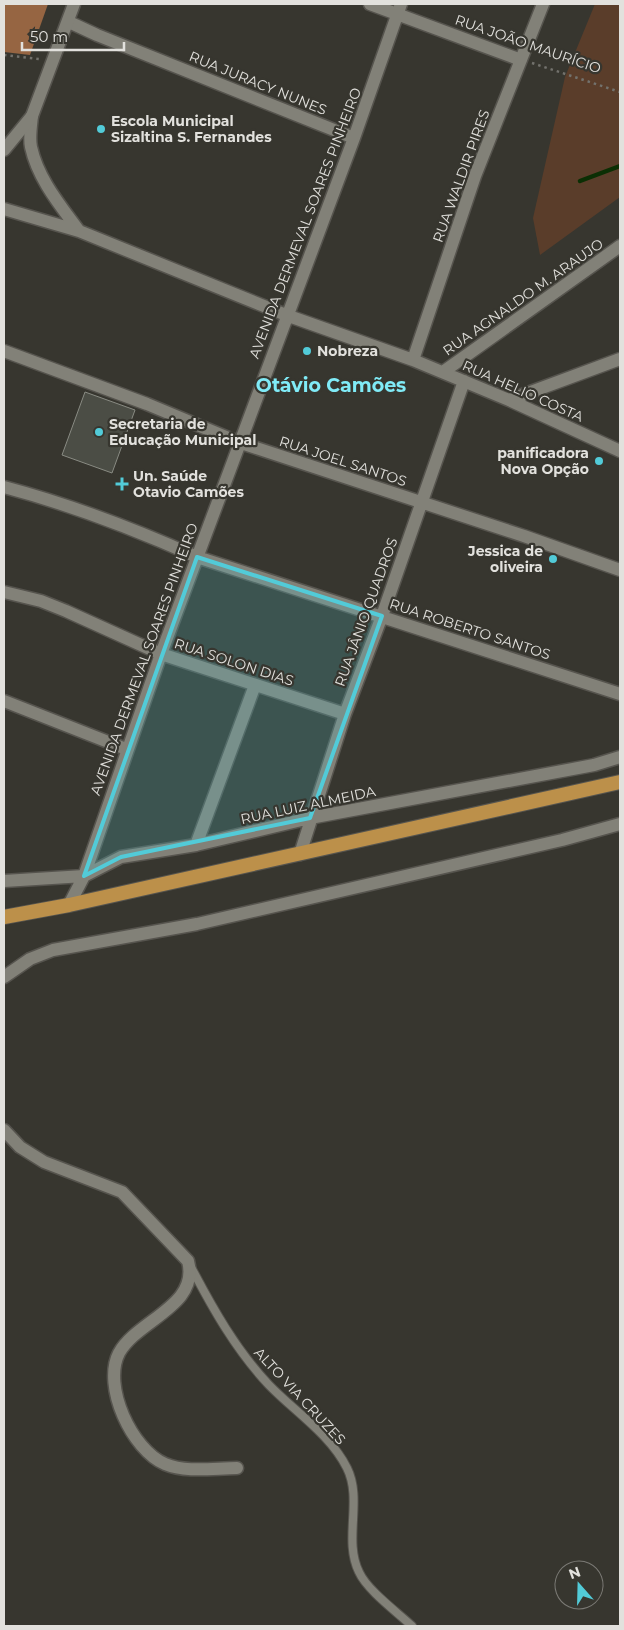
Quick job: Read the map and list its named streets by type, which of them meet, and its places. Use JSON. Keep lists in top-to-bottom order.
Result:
{
  "streets": {
    "street": [
      "RUA JOÃO MAURÍCIO",
      "RUA JURACY NUNES",
      "RUA WALDIR PIRES",
      "AVENIDA DERMEVAL SOARES PINHEIRO",
      "RUA AGNALDO M. ARAUJO",
      "RUA HELIO COSTA",
      "RUA JOEL SANTOS",
      "RUA JÂNIO QUADROS",
      "RUA ROBERTO SANTOS",
      "RUA SOLON DIAS",
      "RUA LUIZ ALMEIDA"
    ],
    "lane": ["ALTO VIA CRUZES"]
  },
  "crossings": [
    ["RUA JOÃO MAURÍCIO", "RUA WALDIR PIRES"],
    ["RUA JOÃO MAURÍCIO", "AVENIDA DERMEVAL SOARES PINHEIRO"],
    ["RUA JURACY NUNES", "AVENIDA DERMEVAL SOARES PINHEIRO"],
    ["RUA WALDIR PIRES", "RUA HELIO COSTA"],
    ["AVENIDA DERMEVAL SOARES PINHEIRO", "RUA HELIO COSTA"],
    ["AVENIDA DERMEVAL SOARES PINHEIRO", "RUA JOEL SANTOS"],
    ["AVENIDA DERMEVAL SOARES PINHEIRO", "RUA ROBERTO SANTOS"],
    ["AVENIDA DERMEVAL SOARES PINHEIRO", "RUA SOLON DIAS"],
    ["AVENIDA DERMEVAL SOARES PINHEIRO", "RUA LUIZ ALMEIDA"],
    ["RUA AGNALDO M. ARAUJO", "RUA HELIO COSTA"],
    ["RUA HELIO COSTA", "RUA JÂNIO QUADROS"],
    ["RUA JOEL SANTOS", "RUA JÂNIO QUADROS"],
    ["RUA JÂNIO QUADROS", "RUA ROBERTO SANTOS"],
    ["RUA JÂNIO QUADROS", "RUA SOLON DIAS"],
    ["RUA JÂNIO QUADROS", "RUA LUIZ ALMEIDA"]
  ],
  "districts": ["Otávio Camões"],
  "places": {
    "other": [
      "Escola Municipal Sizaltina S. Fernandes",
      "Nobreza",
      "Secretaria de Educação Municipal",
      "panificadora Nova Opção",
      "Jessica de oliveira"
    ],
    "health": ["Un. Saúde Otavio Camões"]
  },
  "scale_bar": "50 m",
  "north": "top"
}
